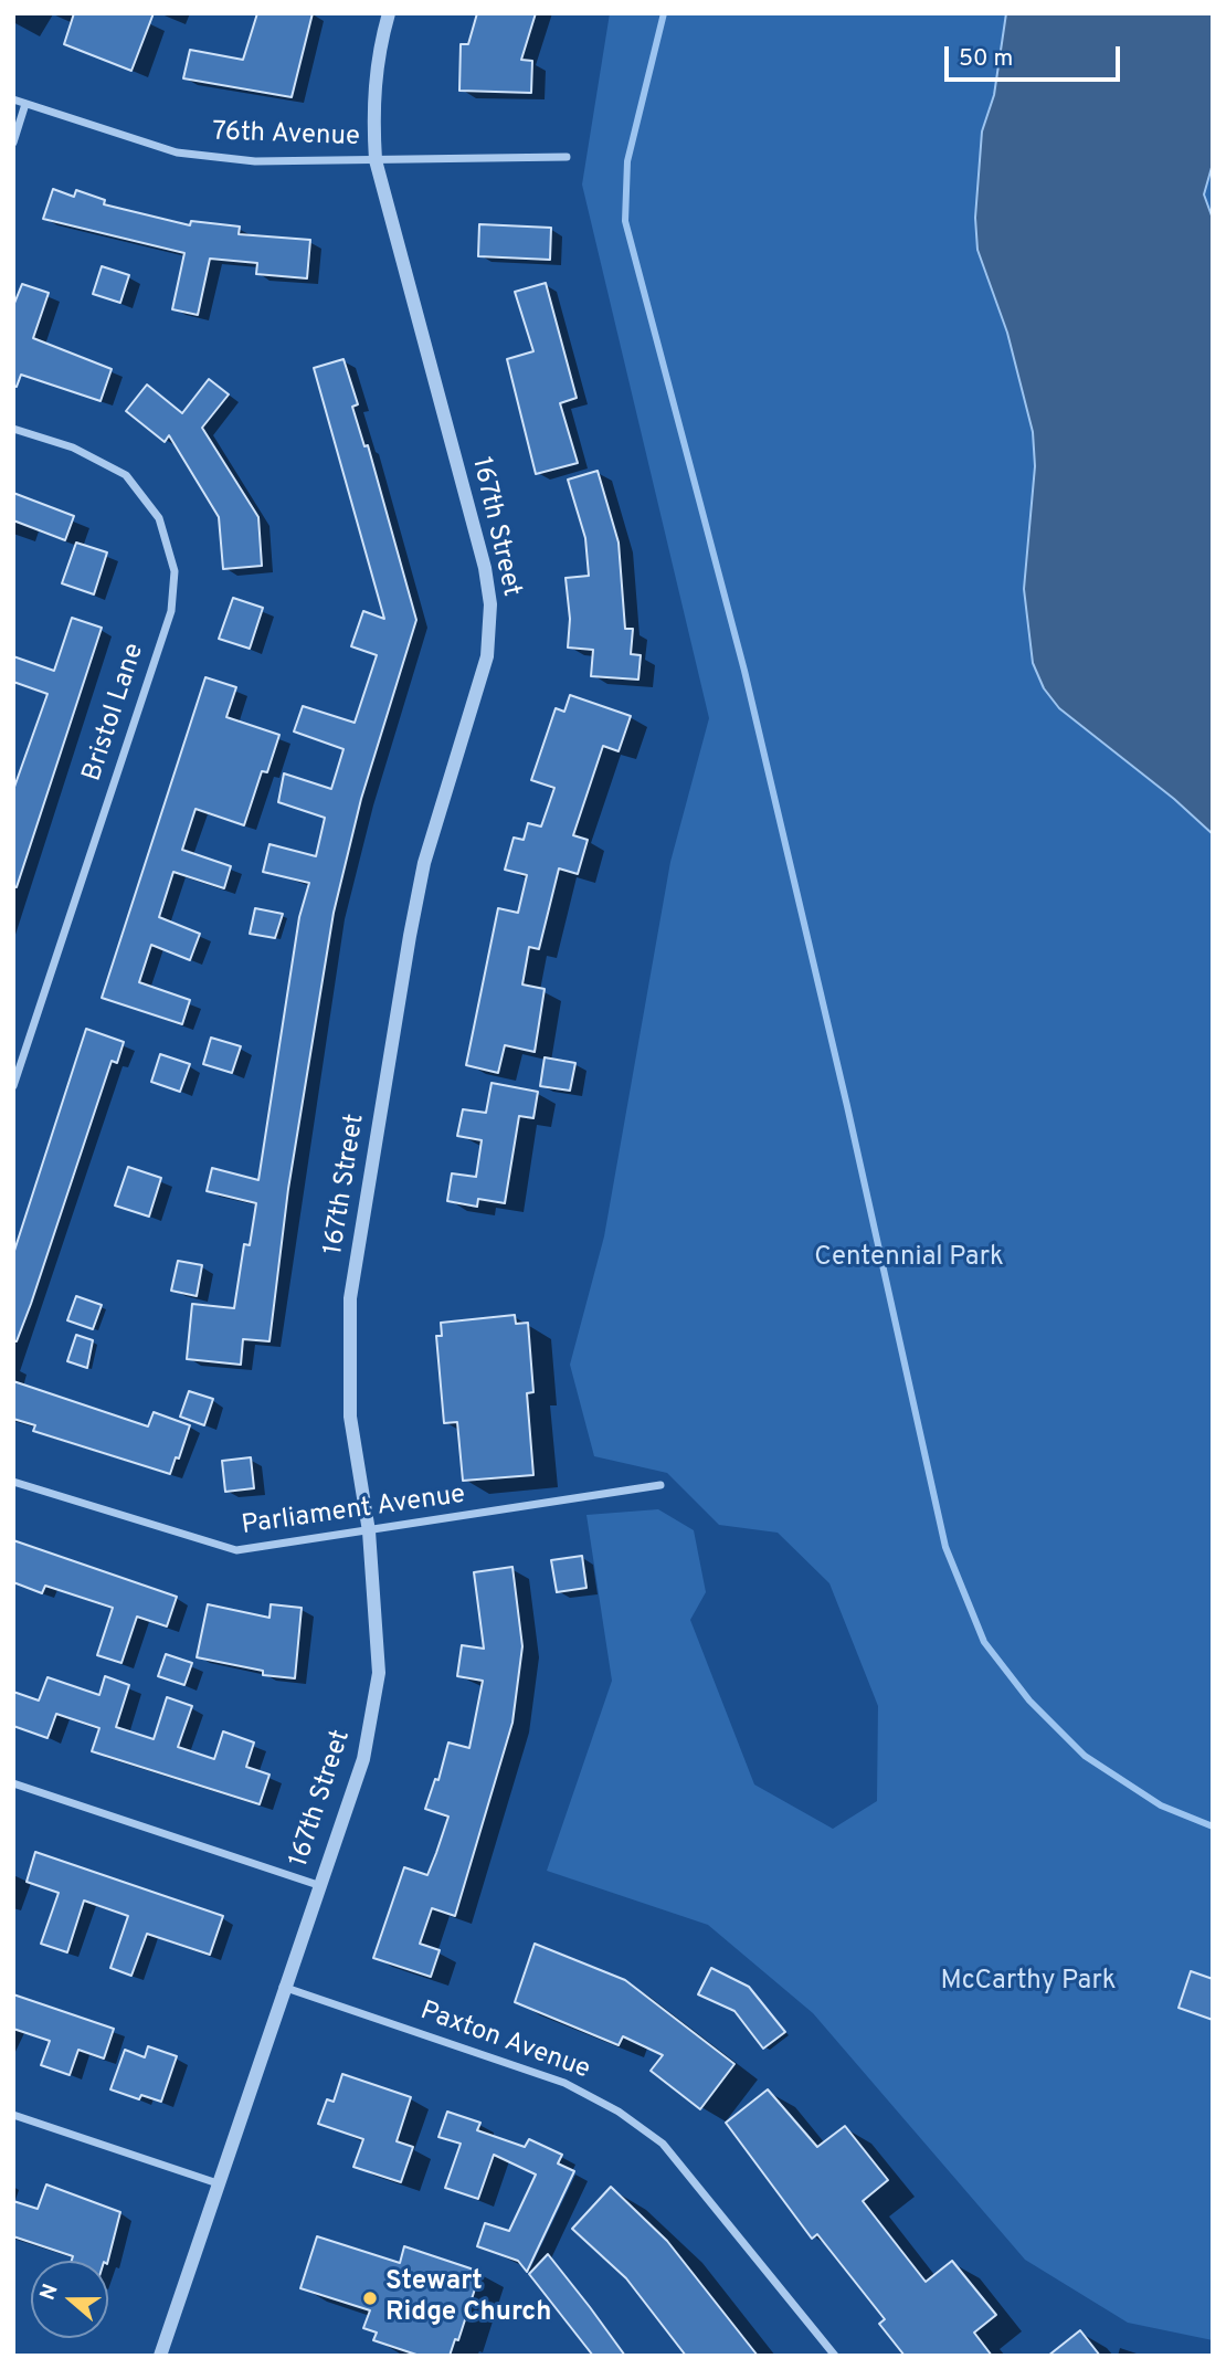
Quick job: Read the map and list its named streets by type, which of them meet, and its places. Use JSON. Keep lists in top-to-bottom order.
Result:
{
  "streets": {
    "street": [
      "76th Avenue",
      "167th Street",
      "Bristol Lane",
      "Parliament Avenue",
      "Paxton Avenue"
    ]
  },
  "crossings": [
    ["76th Avenue", "167th Street"],
    ["167th Street", "Parliament Avenue"],
    ["167th Street", "Paxton Avenue"]
  ],
  "parks": ["Centennial Park", "McCarthy Park"],
  "places": ["Stewart Ridge Church"],
  "scale_bar": "50 m",
  "north": "left"
}
